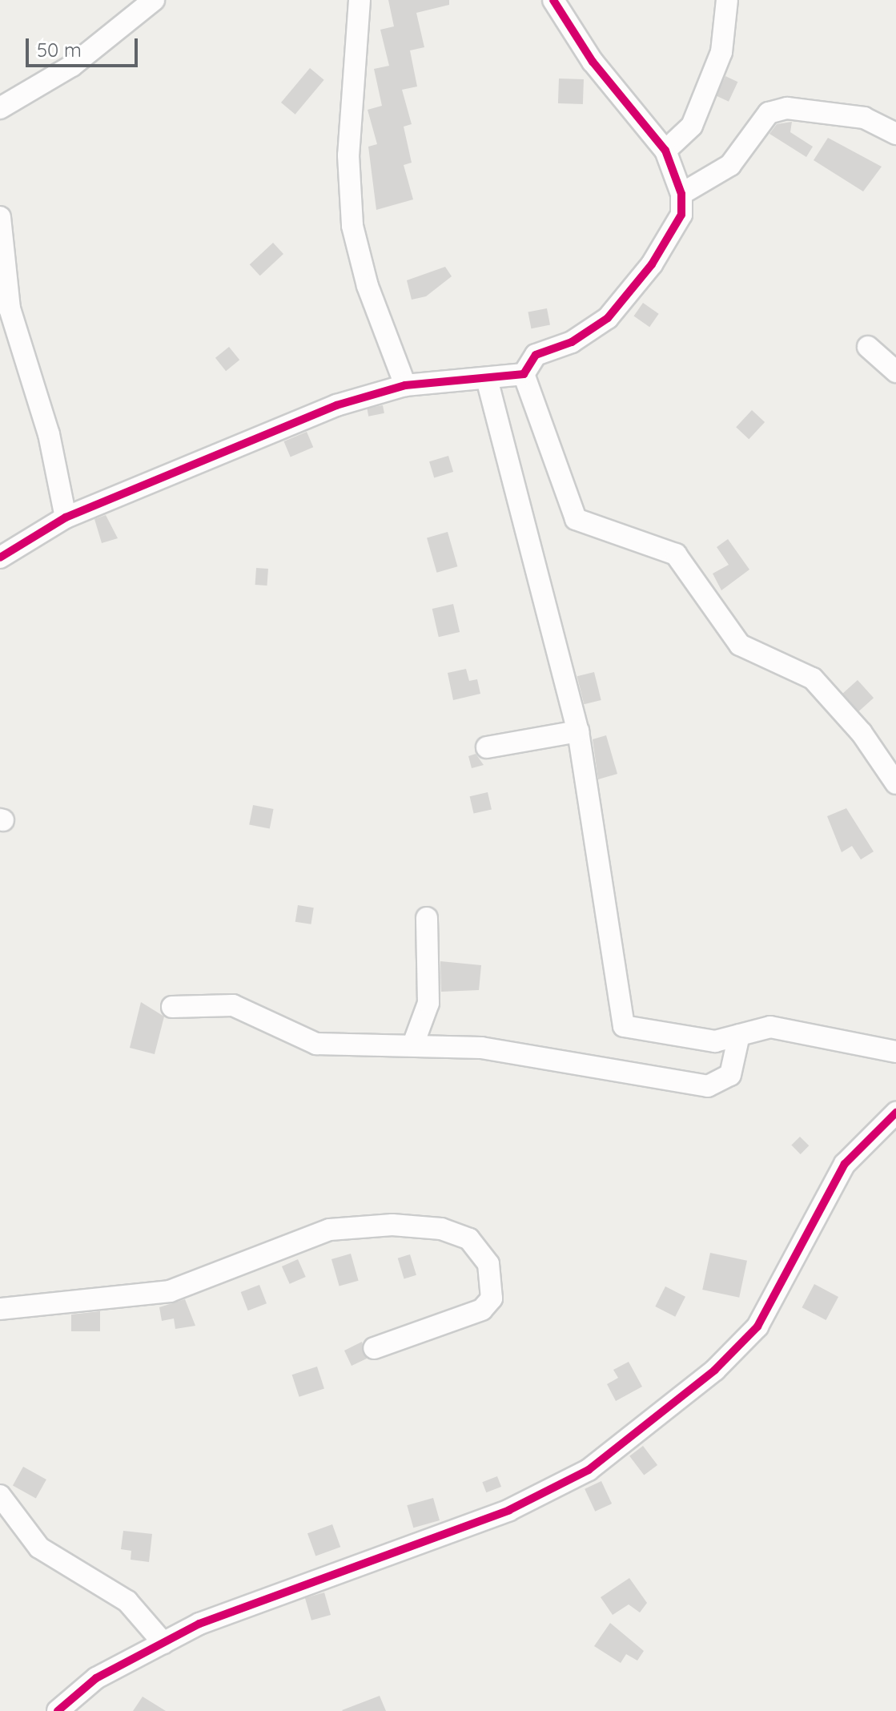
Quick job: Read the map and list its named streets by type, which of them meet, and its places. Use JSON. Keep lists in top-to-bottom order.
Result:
{
  "scale_bar": "50 m"
}
